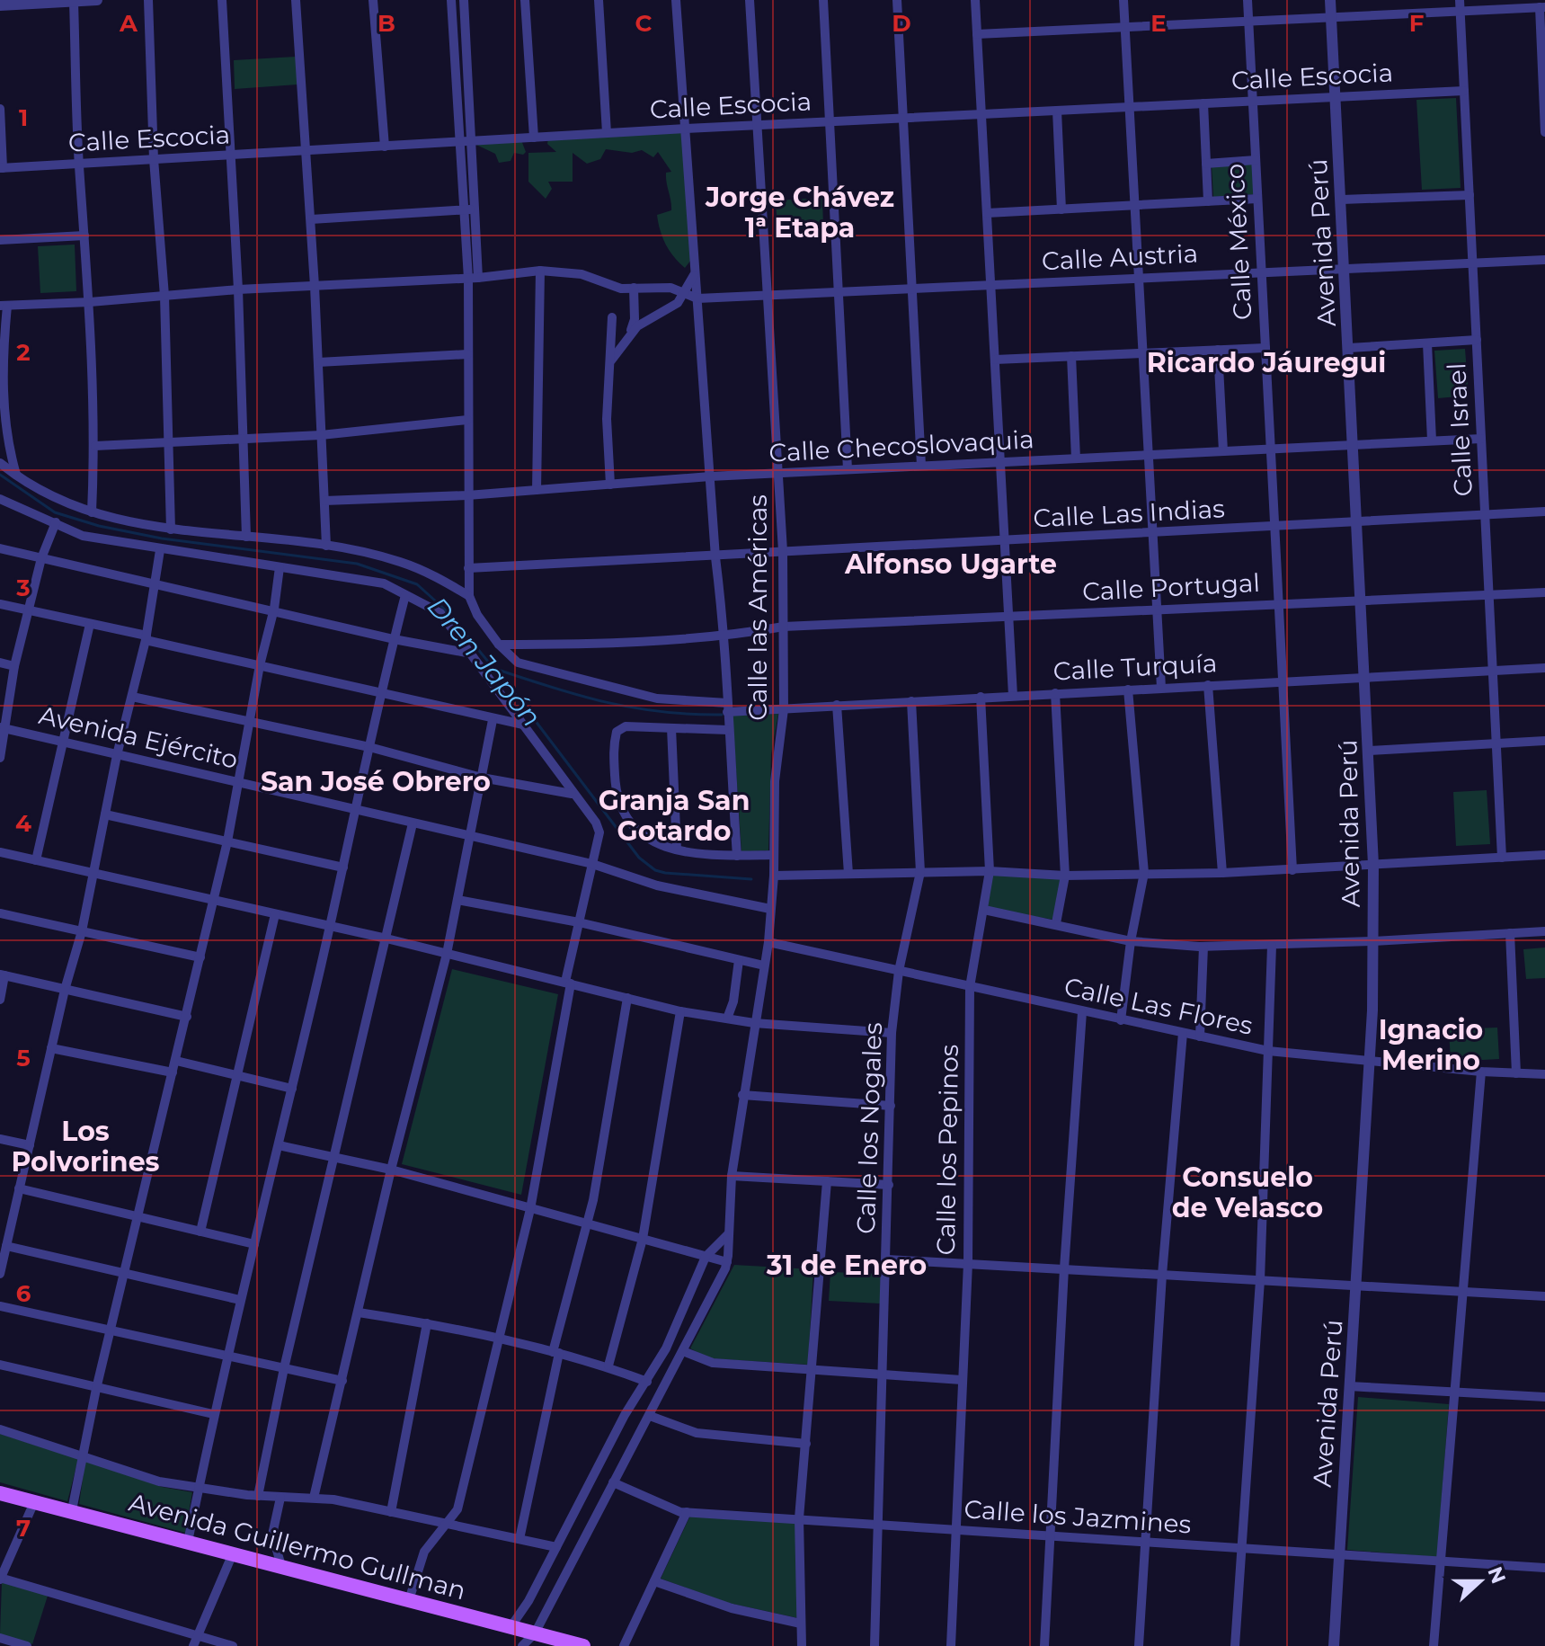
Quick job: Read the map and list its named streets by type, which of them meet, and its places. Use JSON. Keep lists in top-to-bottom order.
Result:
{
  "streets": {
    "main road": ["Avenida Guillermo Gullman"],
    "street": [
      "Calle Escocia",
      "Calle México",
      "Avenida Perú",
      "Calle Austria",
      "Calle Israel",
      "Calle Checoslovaquia",
      "Calle Las Indias",
      "Calle Portugal",
      "Calle las Américas",
      "Calle Turquía",
      "Avenida Ejército",
      "Calle Las Flores",
      "Calle los Nogales",
      "Calle los Pepinos",
      "Calle los Jazmines"
    ]
  },
  "crossings": [
    ["Calle Escocia", "Calle México"],
    ["Calle Escocia", "Avenida Perú"],
    ["Calle Escocia", "Calle Israel"],
    ["Calle Escocia", "Calle las Américas"],
    ["Calle México", "Calle Austria"],
    ["Calle México", "Calle Checoslovaquia"],
    ["Calle México", "Calle Las Indias"],
    ["Calle México", "Calle Portugal"],
    ["Calle México", "Calle Turquía"],
    ["Avenida Perú", "Calle Austria"],
    ["Avenida Perú", "Calle Checoslovaquia"],
    ["Avenida Perú", "Calle Las Indias"],
    ["Avenida Perú", "Calle Portugal"],
    ["Avenida Perú", "Calle Turquía"],
    ["Avenida Perú", "Calle Las Flores"],
    ["Avenida Perú", "Calle los Jazmines"],
    ["Calle Austria", "Calle Israel"],
    ["Calle Austria", "Calle las Américas"],
    ["Calle Israel", "Calle Checoslovaquia"],
    ["Calle Israel", "Calle Las Indias"],
    ["Calle Israel", "Calle Portugal"],
    ["Calle Israel", "Calle Turquía"],
    ["Calle Checoslovaquia", "Calle las Américas"],
    ["Calle Las Indias", "Calle las Américas"],
    ["Calle Portugal", "Calle las Américas"],
    ["Calle Portugal", "Calle Turquía"],
    ["Calle las Américas", "Calle Turquía"],
    ["Calle las Américas", "Avenida Ejército"],
    ["Calle las Américas", "Calle Las Flores"],
    ["Calle Turquía", "Calle los Nogales"],
    ["Calle Turquía", "Calle los Pepinos"],
    ["Calle Las Flores", "Calle los Nogales"],
    ["Calle Las Flores", "Calle los Pepinos"],
    ["Calle los Nogales", "Calle los Jazmines"],
    ["Calle los Pepinos", "Calle los Jazmines"]
  ],
  "districts": [
    "Jorge Chávez 1ª Etapa",
    "Ricardo Jáuregui",
    "Alfonso Ugarte",
    "San José Obrero",
    "Granja San Gotardo",
    "Ignacio Merino",
    "Los Polvorines",
    "Consuelo de Velasco",
    "31 de Enero"
  ],
  "water": ["Dren Japón"],
  "north": "right",
  "grid": {
    "columns": [
      "A",
      "B",
      "C",
      "D",
      "E",
      "F"
    ],
    "rows": [
      "1",
      "2",
      "3",
      "4",
      "5",
      "6",
      "7"
    ]
  }
}
